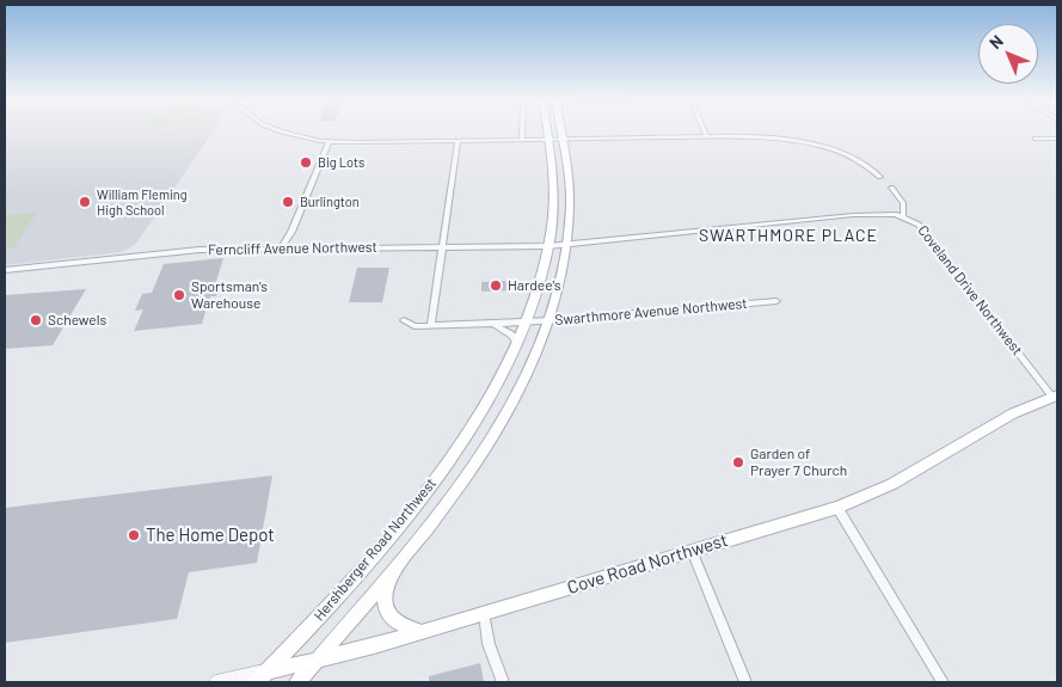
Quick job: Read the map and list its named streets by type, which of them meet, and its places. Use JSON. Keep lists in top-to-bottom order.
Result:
{
  "streets": {
    "main road": ["Hershberger Road Northwest", "Cove Road Northwest"],
    "street": ["Ferncliff Avenue Northwest", "Coveland Drive Northwest", "Swarthmore Avenue Northwest"]
  },
  "crossings": [
    ["Ferncliff Avenue Northwest", "Hershberger Road Northwest"],
    ["Coveland Drive Northwest", "Cove Road Northwest"],
    ["Swarthmore Avenue Northwest", "Hershberger Road Northwest"],
    ["Hershberger Road Northwest", "Cove Road Northwest"]
  ],
  "districts": ["SWARTHMORE PLACE"],
  "places": [
    "Big Lots",
    "William Fleming High School",
    "Burlington",
    "Hardee's",
    "Sportsman's Warehouse",
    "Schewels",
    "Garden of Prayer 7 Church",
    "The Home Depot"
  ],
  "north": "top left"
}
